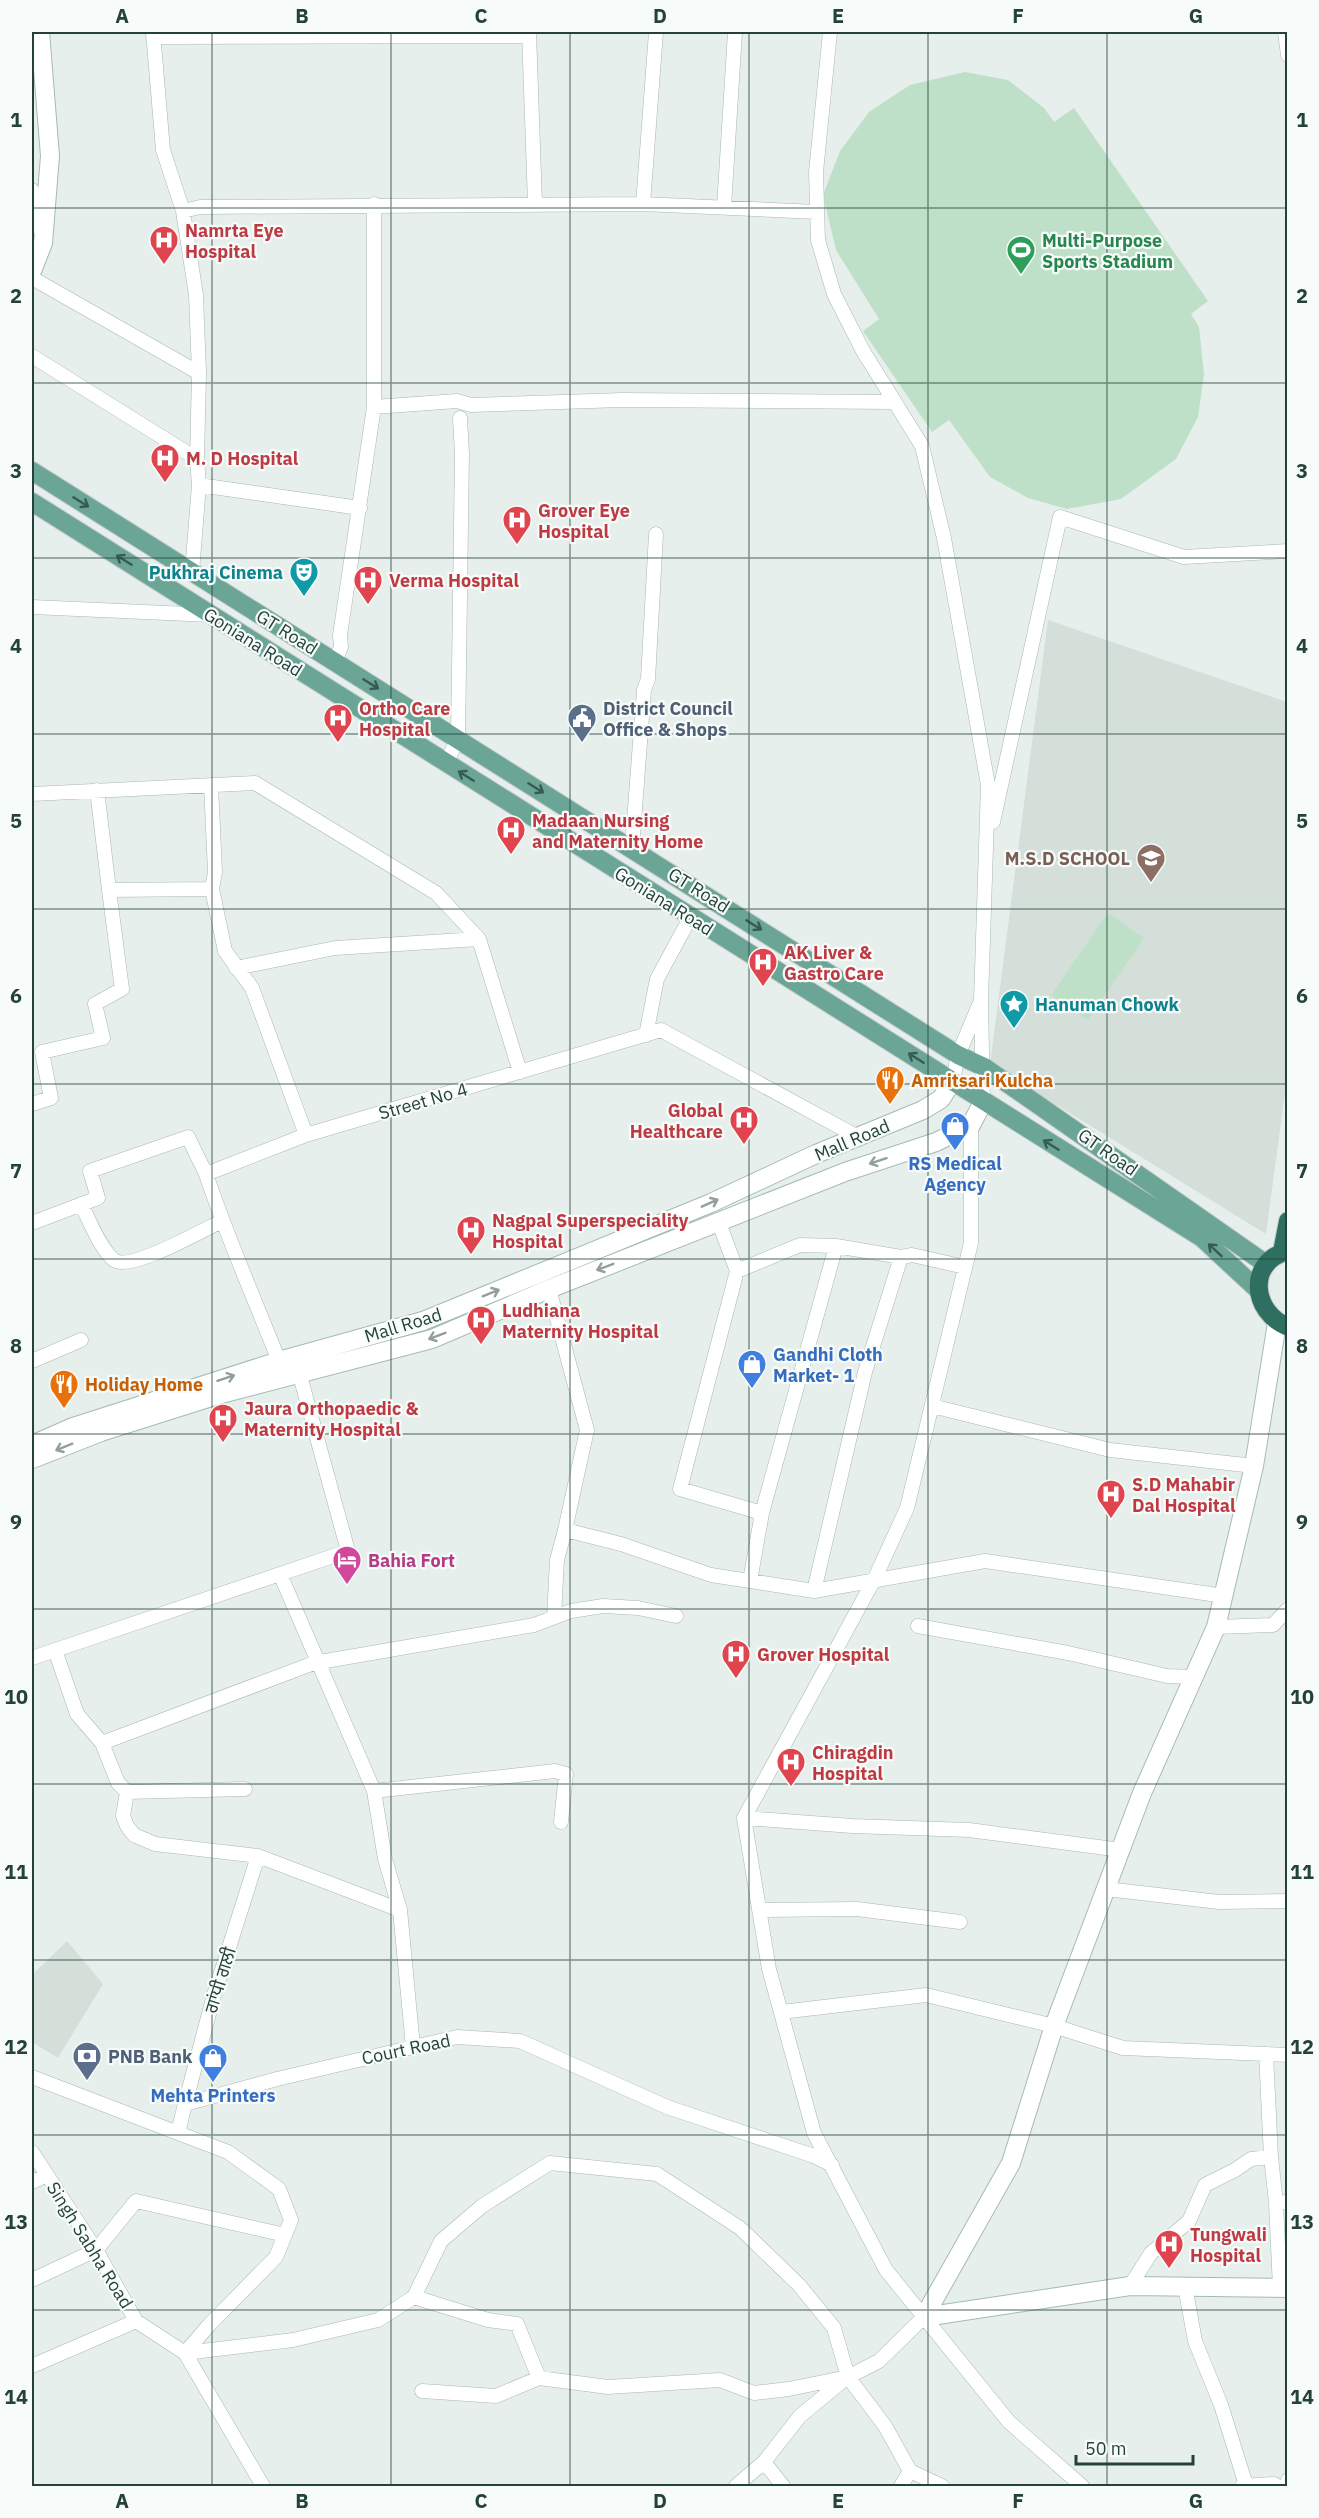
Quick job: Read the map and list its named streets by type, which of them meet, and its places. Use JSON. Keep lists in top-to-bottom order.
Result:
{
  "streets": {
    "main road": ["GT Road", "Goniana Road", "Mall Road"],
    "street": [
      "Street No 4",
      "ਗਾਂਧੀ ਗਲੀ",
      "Court Road",
      "Singh Sabha Road"
    ]
  },
  "crossings": [
    ["Goniana Road", "Mall Road"],
    ["Street No 4", "Mall Road"],
    ["ਗਾਂਧੀ ਗਲੀ", "Court Road"]
  ],
  "one_way": ["GT Road", "Goniana Road"],
  "places": {
    "hospital": [
      "Namrta Eye Hospital",
      "M. D Hospital",
      "Grover Eye Hospital",
      "Verma Hospital",
      "Ortho Care Hospital",
      "Madaan Nursing and Maternity Home",
      "AK Liver & Gastro Care",
      "Global Healthcare",
      "Nagpal Superspeciality Hospital",
      "Ludhiana Maternity Hospital",
      "Jaura Orthopaedic & Maternity Hospital",
      "S.D Mahabir Dal Hospital",
      "Grover Hospital",
      "Chiragdin Hospital",
      "Tungwali Hospital"
    ],
    "sports": ["Multi-Purpose Sports Stadium"],
    "theatre": ["Pukhraj Cinema"],
    "public building": ["District Council Office & Shops"],
    "school or university": ["M.S.D SCHOOL"],
    "place": ["Hanuman Chowk"],
    "restaurant": ["Amritsari Kulcha", "Holiday Home"],
    "shop": ["RS Medical Agency", "Gandhi Cloth Market- 1", "Mehta Printers"],
    "hotel": ["Bahia Fort"],
    "bank": ["PNB Bank"]
  },
  "scale_bar": "50 m",
  "grid": {
    "columns": [
      "A",
      "B",
      "C",
      "D",
      "E",
      "F",
      "G"
    ],
    "rows": [
      "1",
      "2",
      "3",
      "4",
      "5",
      "6",
      "7",
      "8",
      "9",
      "10",
      "11",
      "12",
      "13",
      "14"
    ]
  }
}
